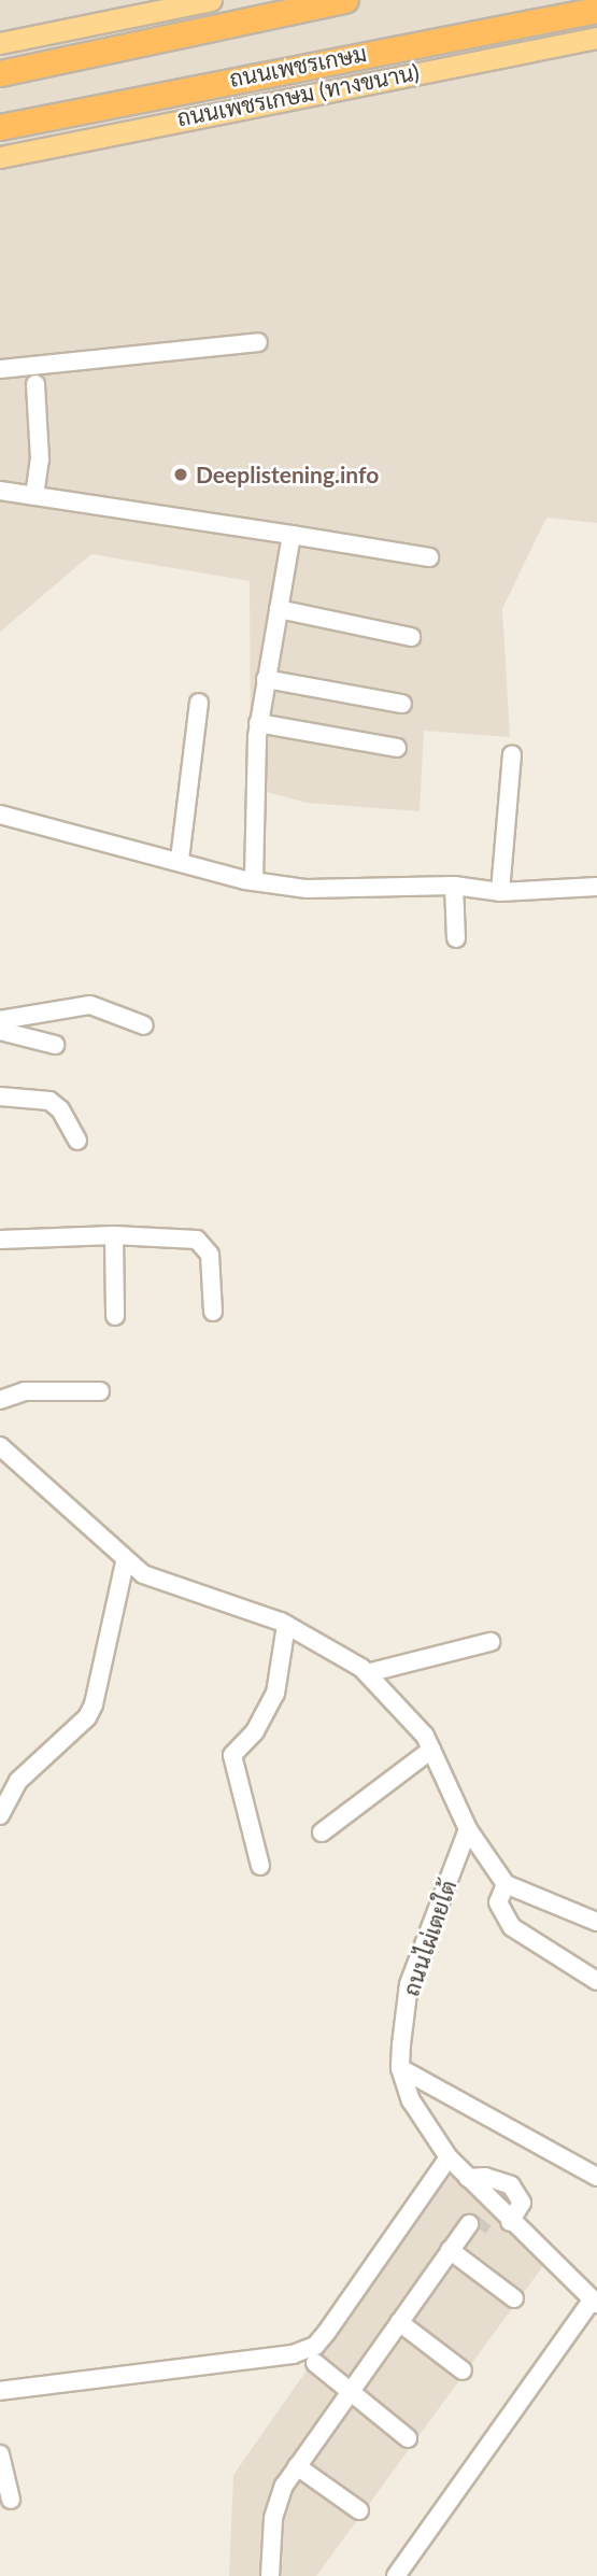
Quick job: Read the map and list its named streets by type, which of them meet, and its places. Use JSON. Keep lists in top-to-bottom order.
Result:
{
  "streets": {
    "highway": ["ถนนเพชรเกษม"],
    "main road": ["ถนนเพชรเกษม (ทางขนาน)"],
    "street": ["ถนนไผ่เตยใต้"]
  },
  "places": ["Deeplistening.info"]
}
